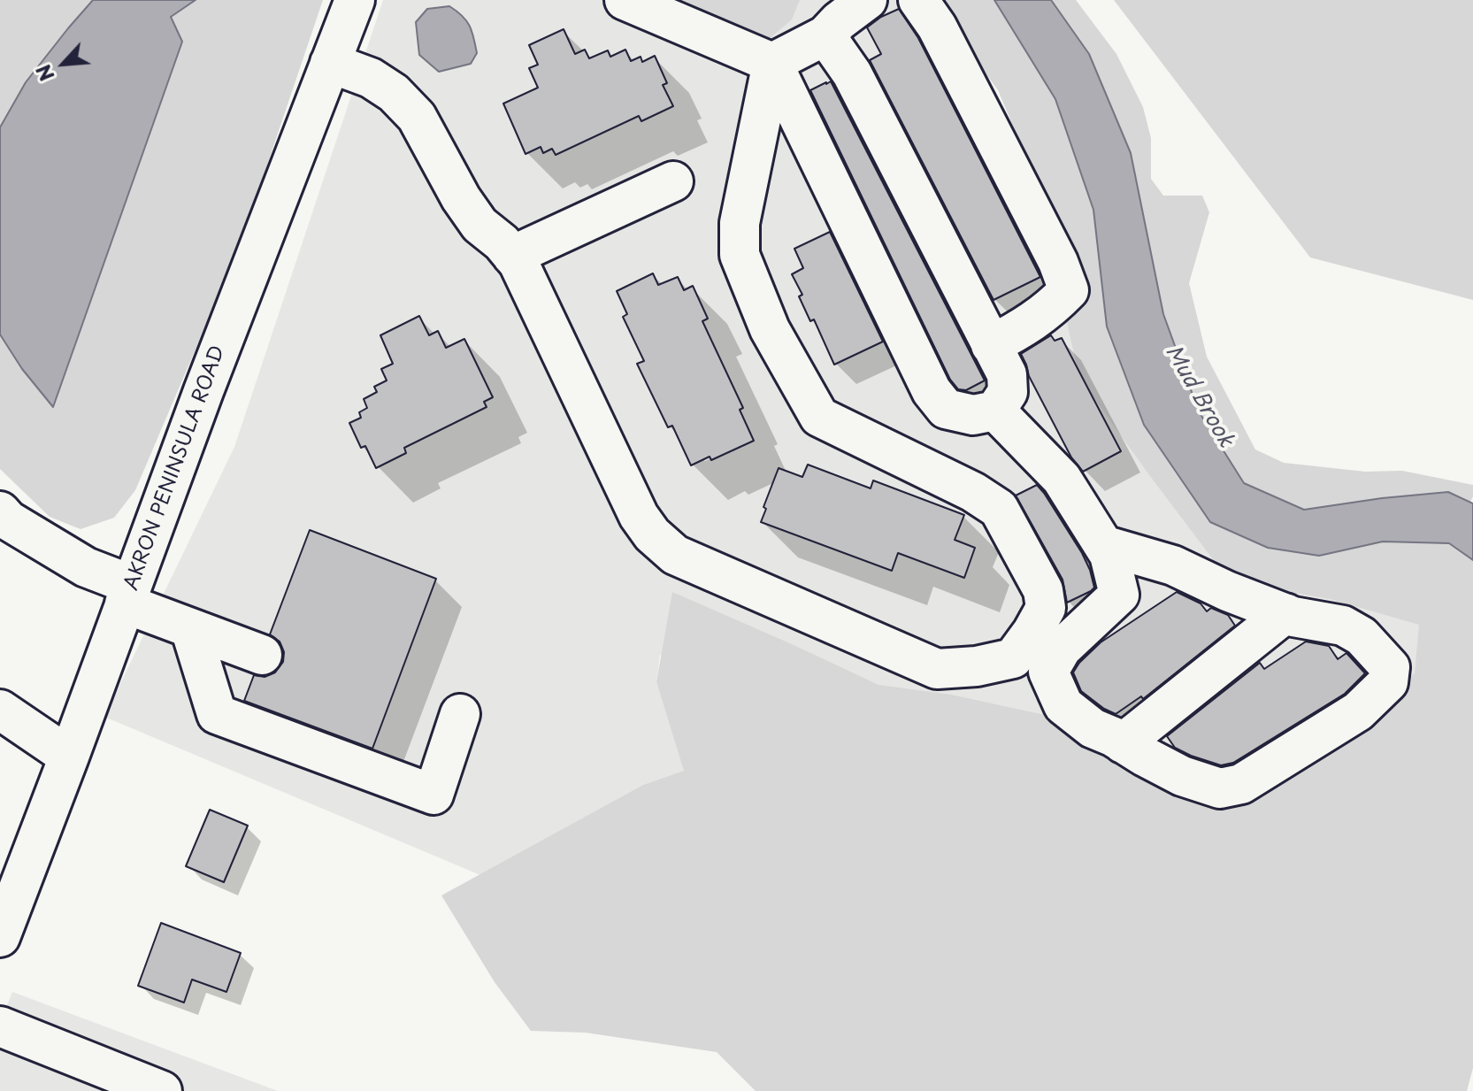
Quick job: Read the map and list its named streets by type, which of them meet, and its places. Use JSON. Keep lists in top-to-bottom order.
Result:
{
  "streets": {
    "street": ["AKRON PENINSULA ROAD"]
  },
  "water": ["Mud Brook"],
  "north": "bottom left"
}
